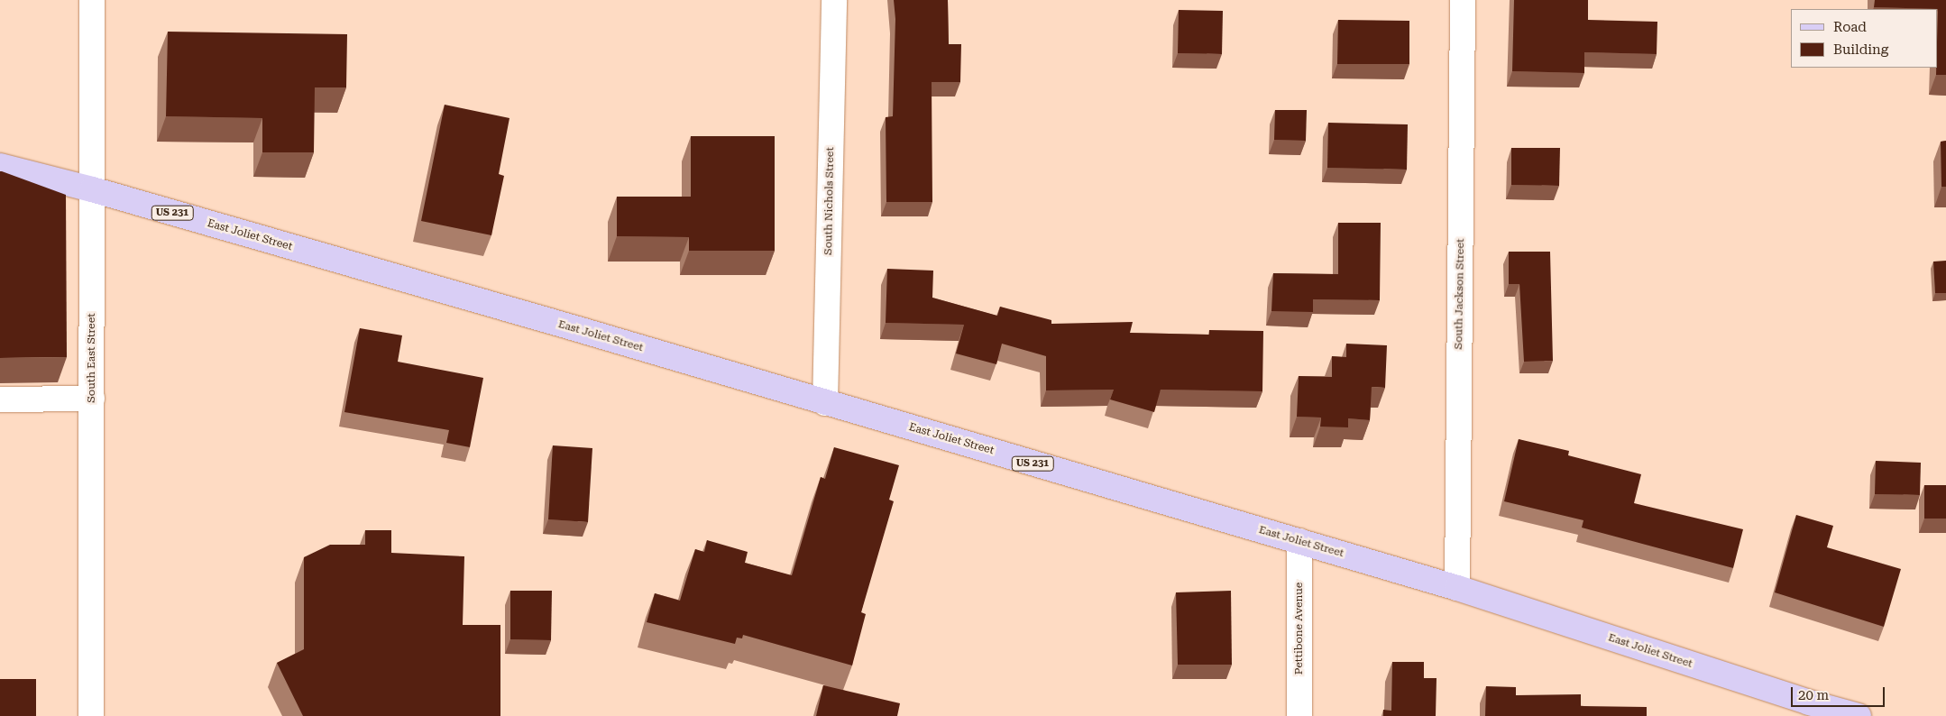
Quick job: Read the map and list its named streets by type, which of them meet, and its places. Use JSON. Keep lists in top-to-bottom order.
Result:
{
  "streets": {
    "main road": ["US 231", "East Joliet Street"],
    "street": [
      "South Nichols Street",
      "South Jackson Street",
      "South East Street",
      "Pettibone Avenue"
    ]
  },
  "crossings": [
    ["South Nichols Street", "East Joliet Street"],
    ["US 231", "East Joliet Street"],
    ["US 231", "South East Street"],
    ["East Joliet Street", "South Jackson Street"],
    ["East Joliet Street", "South East Street"],
    ["East Joliet Street", "Pettibone Avenue"]
  ],
  "legend": ["Road", "Building"],
  "scale_bar": "20 m"
}
